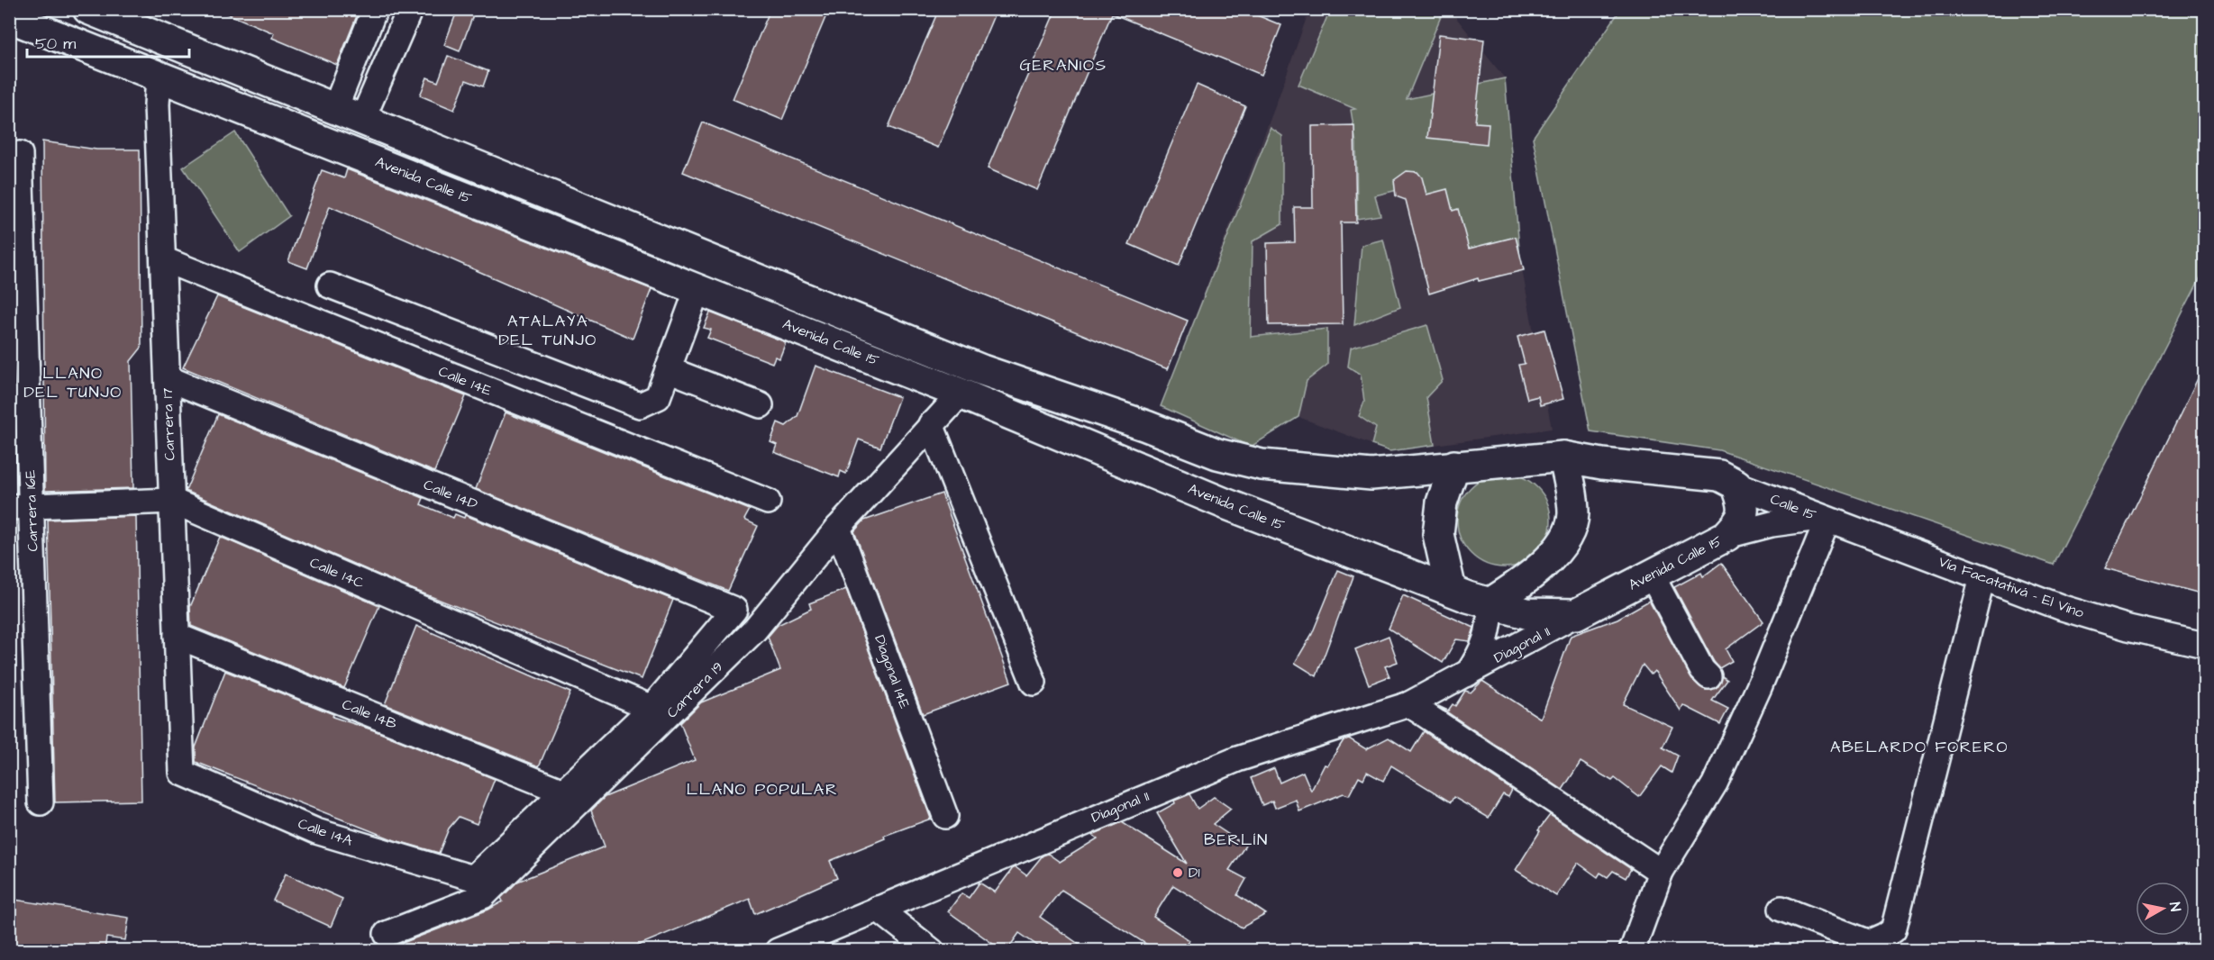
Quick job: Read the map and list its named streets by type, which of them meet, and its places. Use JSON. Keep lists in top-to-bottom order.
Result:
{
  "streets": {
    "main road": ["Avenida Calle 15"],
    "street": [
      "Calle 14E",
      "Carrera 17",
      "Calle 14D",
      "Calle 15",
      "Carrera 16E",
      "Calle 14C",
      "Vía Facatativá - El Vino",
      "Diagonal 11",
      "Diagonal 14E",
      "Carrera 19",
      "Calle 14B",
      "Calle 14A"
    ]
  },
  "crossings": [
    ["Avenida Calle 15", "Carrera 17"],
    ["Avenida Calle 15", "Calle 15"],
    ["Avenida Calle 15", "Diagonal 11"],
    ["Avenida Calle 15", "Carrera 19"],
    ["Calle 14E", "Carrera 17"],
    ["Carrera 17", "Calle 14D"],
    ["Carrera 17", "Calle 14C"],
    ["Carrera 17", "Calle 14B"],
    ["Carrera 17", "Calle 14A"],
    ["Calle 14D", "Calle 14C"],
    ["Calle 15", "Vía Facatativá - El Vino"],
    ["Carrera 16E", "Calle 14C"],
    ["Diagonal 14E", "Carrera 19"],
    ["Calle 14B", "Calle 14A"]
  ],
  "districts": [
    "GERANIOS",
    "ATALAYA DEL TUNJO",
    "LLANO DEL TUNJO",
    "ABELARDO FORERO",
    "LLANO POPULAR",
    "BERLÍN"
  ],
  "places": ["D1"],
  "scale_bar": "50 m",
  "north": "right"
}
